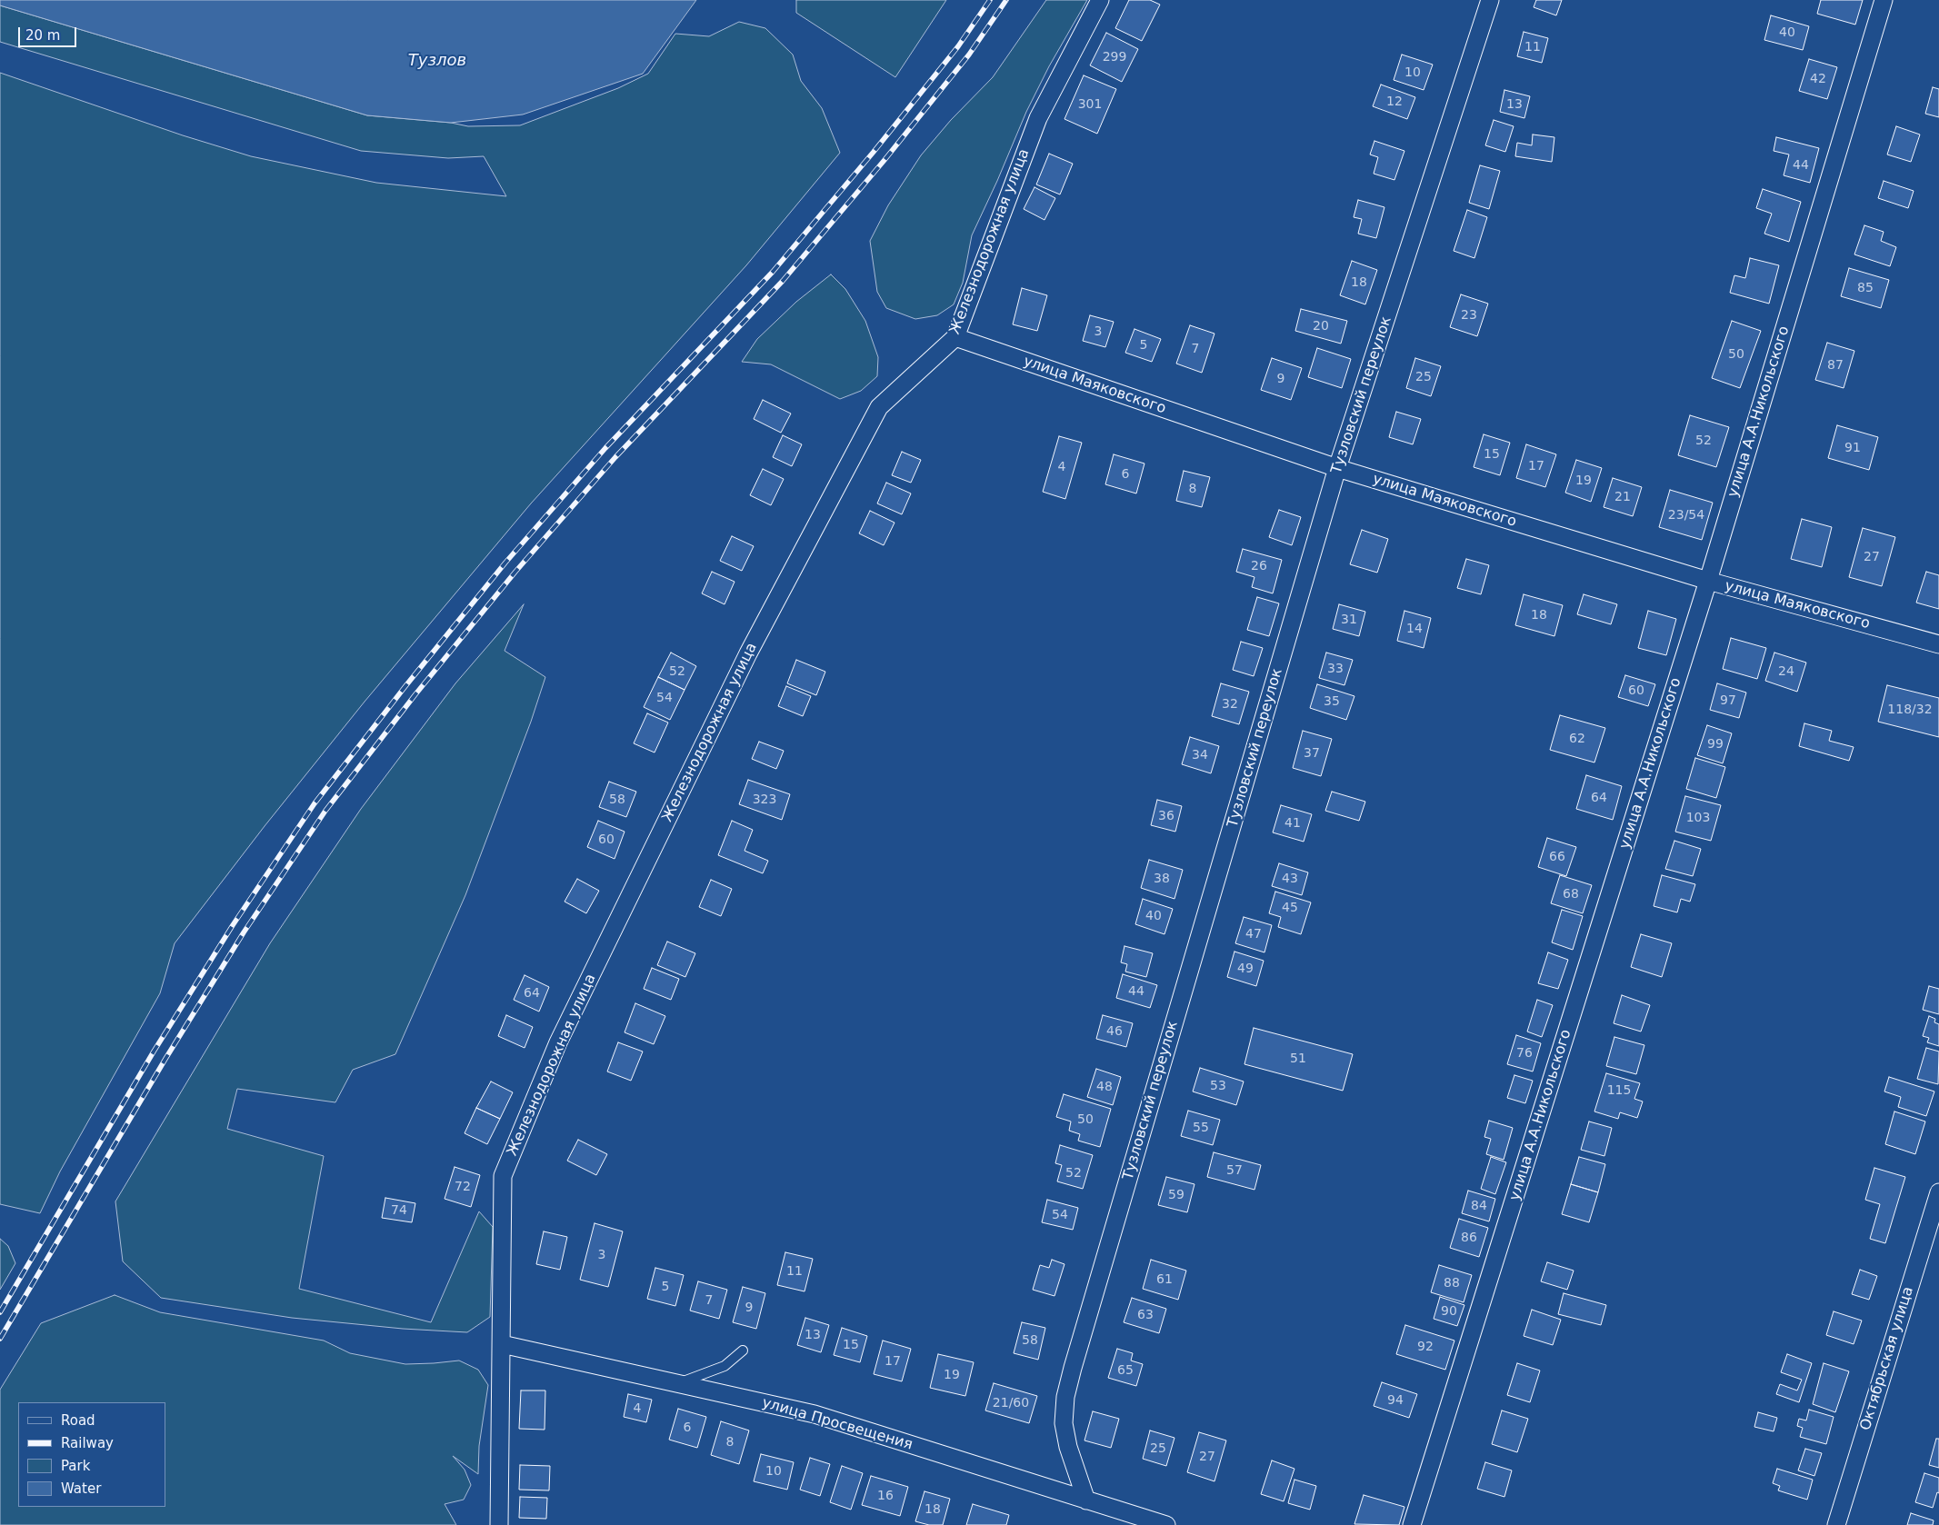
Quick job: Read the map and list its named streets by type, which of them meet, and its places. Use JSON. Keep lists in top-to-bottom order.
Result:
{
  "streets": {
    "street": [
      "Железнодорожная улица",
      "улица Маяковского",
      "Тузловский переулок",
      "улица А.А.Никольского",
      "Октябрьская улица",
      "улица Просвещения"
    ]
  },
  "crossings": [
    ["Железнодорожная улица", "улица Маяковского"],
    ["Железнодорожная улица", "улица Просвещения"],
    ["улица Маяковского", "Тузловский переулок"],
    ["улица Маяковского", "улица А.А.Никольского"],
    ["Тузловский переулок", "улица Просвещения"]
  ],
  "water": ["Тузлов"],
  "house_numbers": [
    "40",
    "11",
    "299",
    "10",
    "42",
    "12",
    "301",
    "13",
    "44",
    "18",
    "85",
    "23",
    "20",
    "3",
    "5",
    "7",
    "50",
    "87",
    "25",
    "9",
    "52",
    "91",
    "15",
    "17",
    "4",
    "6",
    "19",
    "8",
    "21",
    "23/54",
    "27",
    "26",
    "18",
    "31",
    "14",
    "33",
    "52",
    "24",
    "60",
    "54",
    "97",
    "35",
    "32",
    "118/32",
    "62",
    "99",
    "37",
    "34",
    "64",
    "58",
    "323",
    "36",
    "103",
    "41",
    "60",
    "66",
    "38",
    "43",
    "68",
    "45",
    "40",
    "47",
    "49",
    "44",
    "64",
    "46",
    "76",
    "51",
    "53",
    "48",
    "115",
    "50",
    "55",
    "57",
    "52",
    "72",
    "59",
    "84",
    "74",
    "54",
    "86",
    "3",
    "11",
    "61",
    "88",
    "5",
    "7",
    "9",
    "90",
    "63",
    "13",
    "58",
    "15",
    "92",
    "17",
    "65",
    "19",
    "94",
    "21/60",
    "4",
    "6",
    "8",
    "25",
    "27",
    "10",
    "16",
    "18"
  ],
  "legend": [
    "Road",
    "Railway",
    "Park",
    "Water"
  ],
  "scale_bar": "20 m"
}
